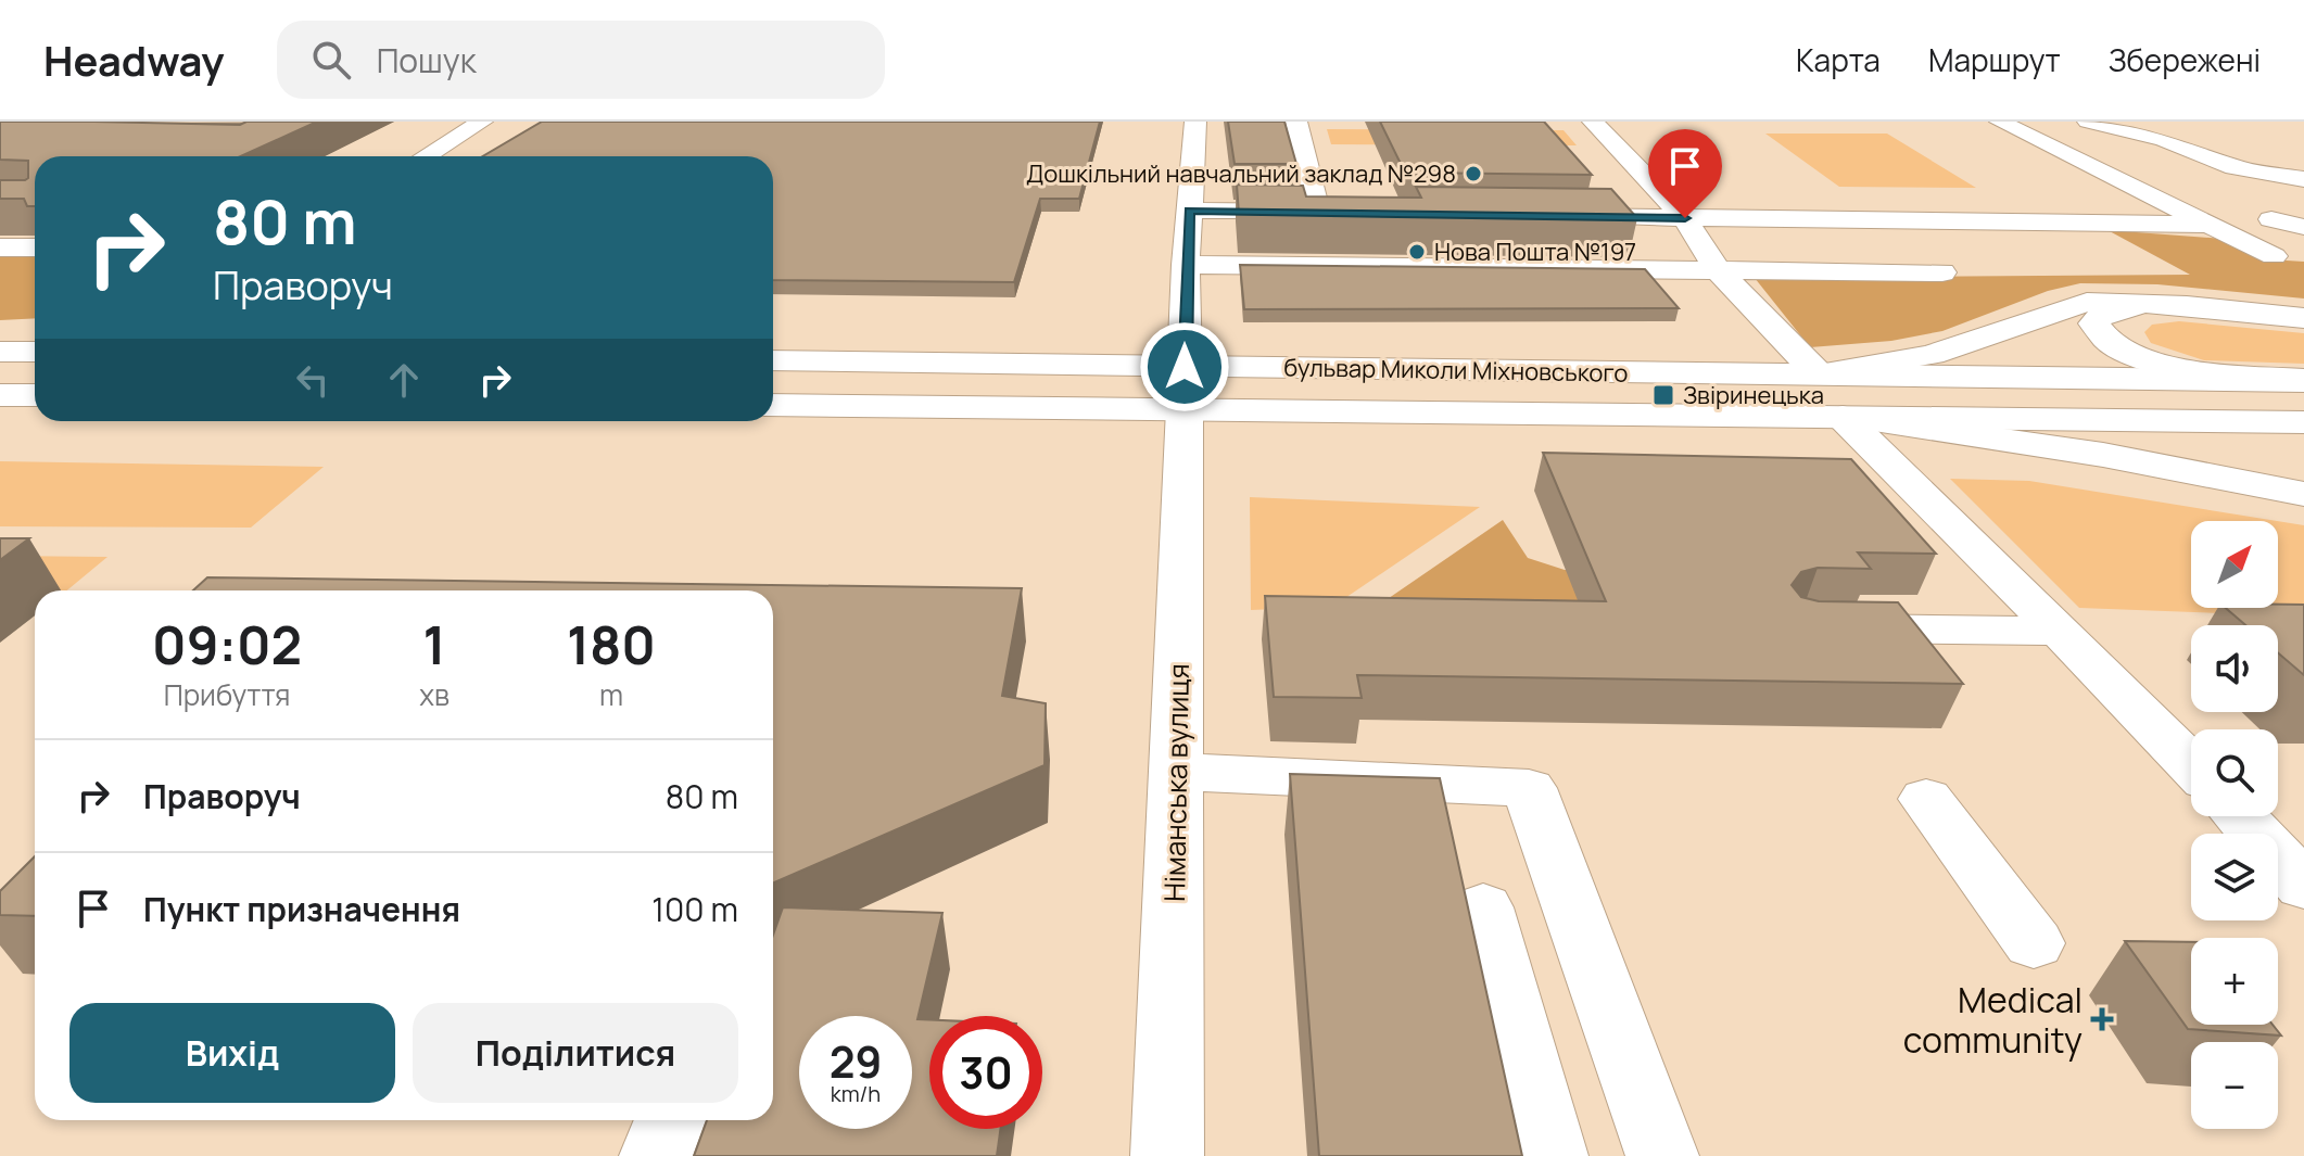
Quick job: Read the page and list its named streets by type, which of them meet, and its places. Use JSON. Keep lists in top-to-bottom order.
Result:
{
  "streets": {
    "main road": ["бульвар Миколи Міхновського", "Німанська вулиця"]
  },
  "crossings": [
    ["бульвар Миколи Міхновського", "Німанська вулиця"]
  ],
  "places": {
    "other": ["Дошкільний навчальний заклад №298", "Нова Пошта №197"],
    "transit": ["Звіринецька"],
    "health": ["Medical community"]
  },
  "north": "top right",
  "page": {
    "header": "Headway",
    "search": "Пошук",
    "nav": ["Карта", "Маршрут", "Збережені"],
    "turn": ["80 m", "Праворуч"],
    "map_buttons": ["+", "−"],
    "eta": [
      "09:02",
      "Прибуття",
      "1",
      "хв",
      "180",
      "m"
    ],
    "list": [
      {
        "name": "Праворуч",
        "value": "80 m"
      },
      {
        "name": "Пункт призначення",
        "value": "100 m"
      }
    ],
    "buttons": ["Вихід", "Поділитися"],
    "speed": "29 km/h",
    "limit": "30"
  }
}
